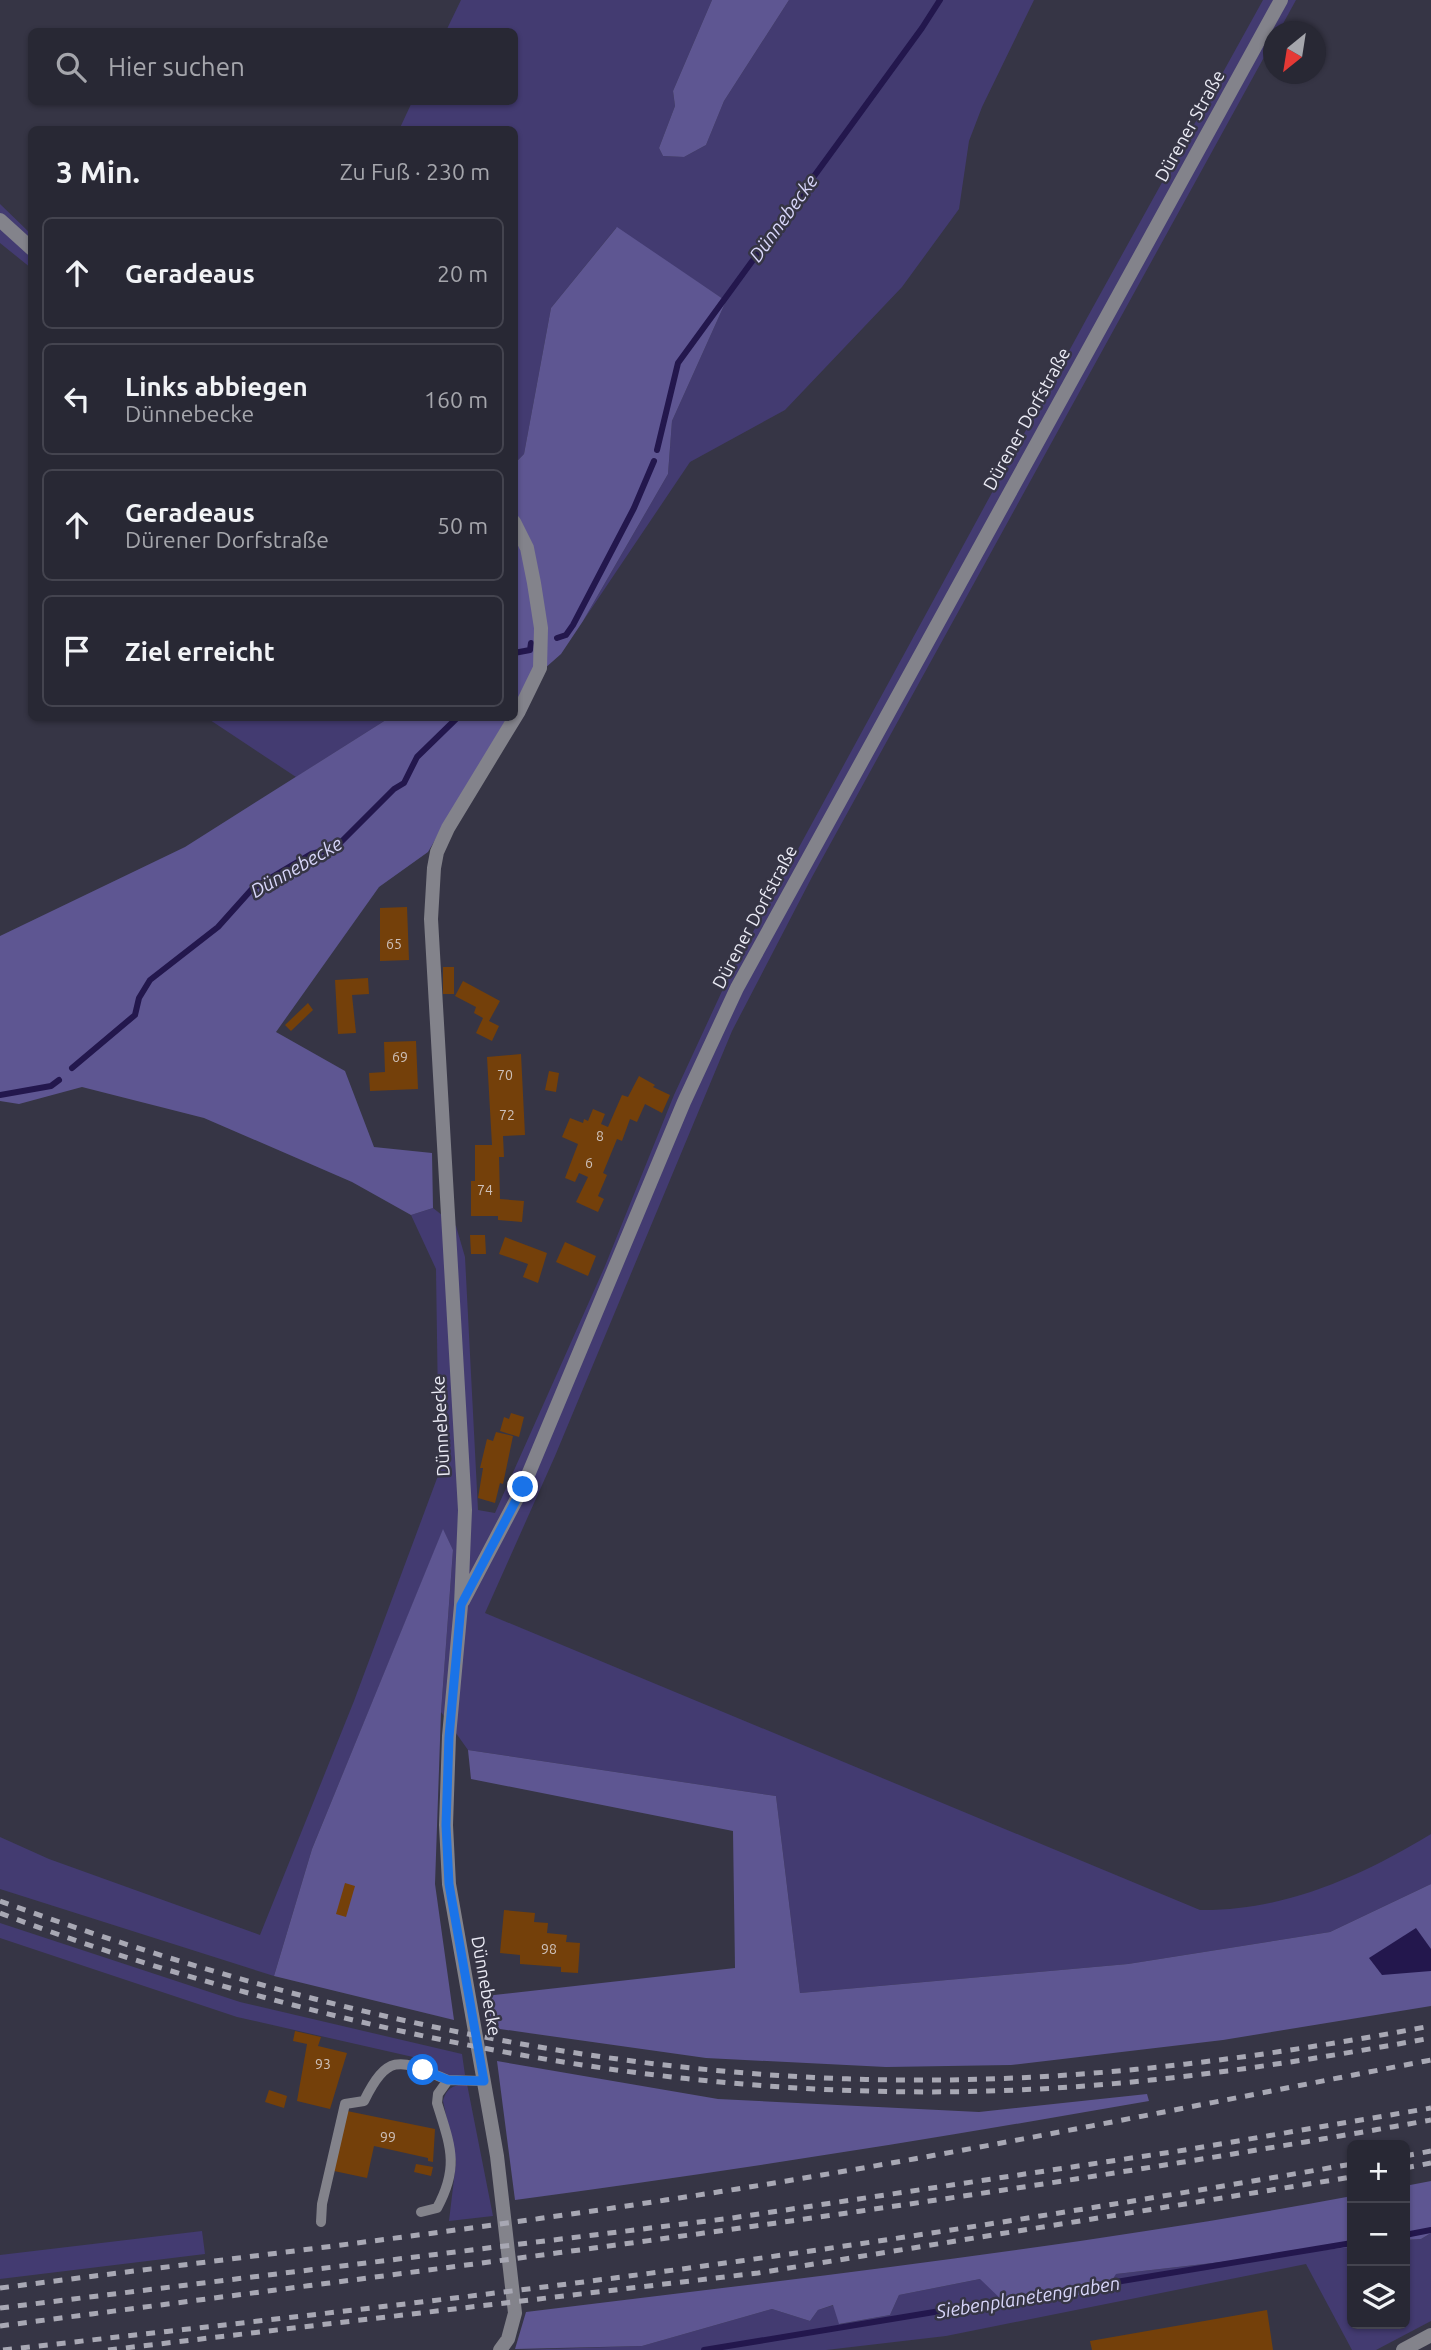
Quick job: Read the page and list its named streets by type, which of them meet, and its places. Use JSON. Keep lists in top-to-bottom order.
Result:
{
  "streets": {
    "street": ["Dürener Straße", "Dürener Dorfstraße", "Dünnebecke"]
  },
  "crossings": [
    ["Dürener Straße", "Dürener Dorfstraße"],
    ["Dürener Dorfstraße", "Dünnebecke"]
  ],
  "water": ["Dünnebecke", "Siebenplanetengraben"],
  "house_numbers": [
    "65",
    "69",
    "70",
    "72",
    "8",
    "6",
    "74",
    "98",
    "93",
    "99"
  ],
  "north": "bottom left",
  "page": {
    "search": "Hier suchen",
    "heading": ["3 Min.", "Zu Fuß · 230 m"],
    "list": [
      ["Geradeaus", "20 m"],
      ["Links abbiegen", "Dünnebecke", "160 m"],
      ["Geradeaus", "Dürener Dorfstraße", "50 m"],
      "Ziel erreicht"
    ],
    "map_buttons": ["+", "−"]
  }
}
